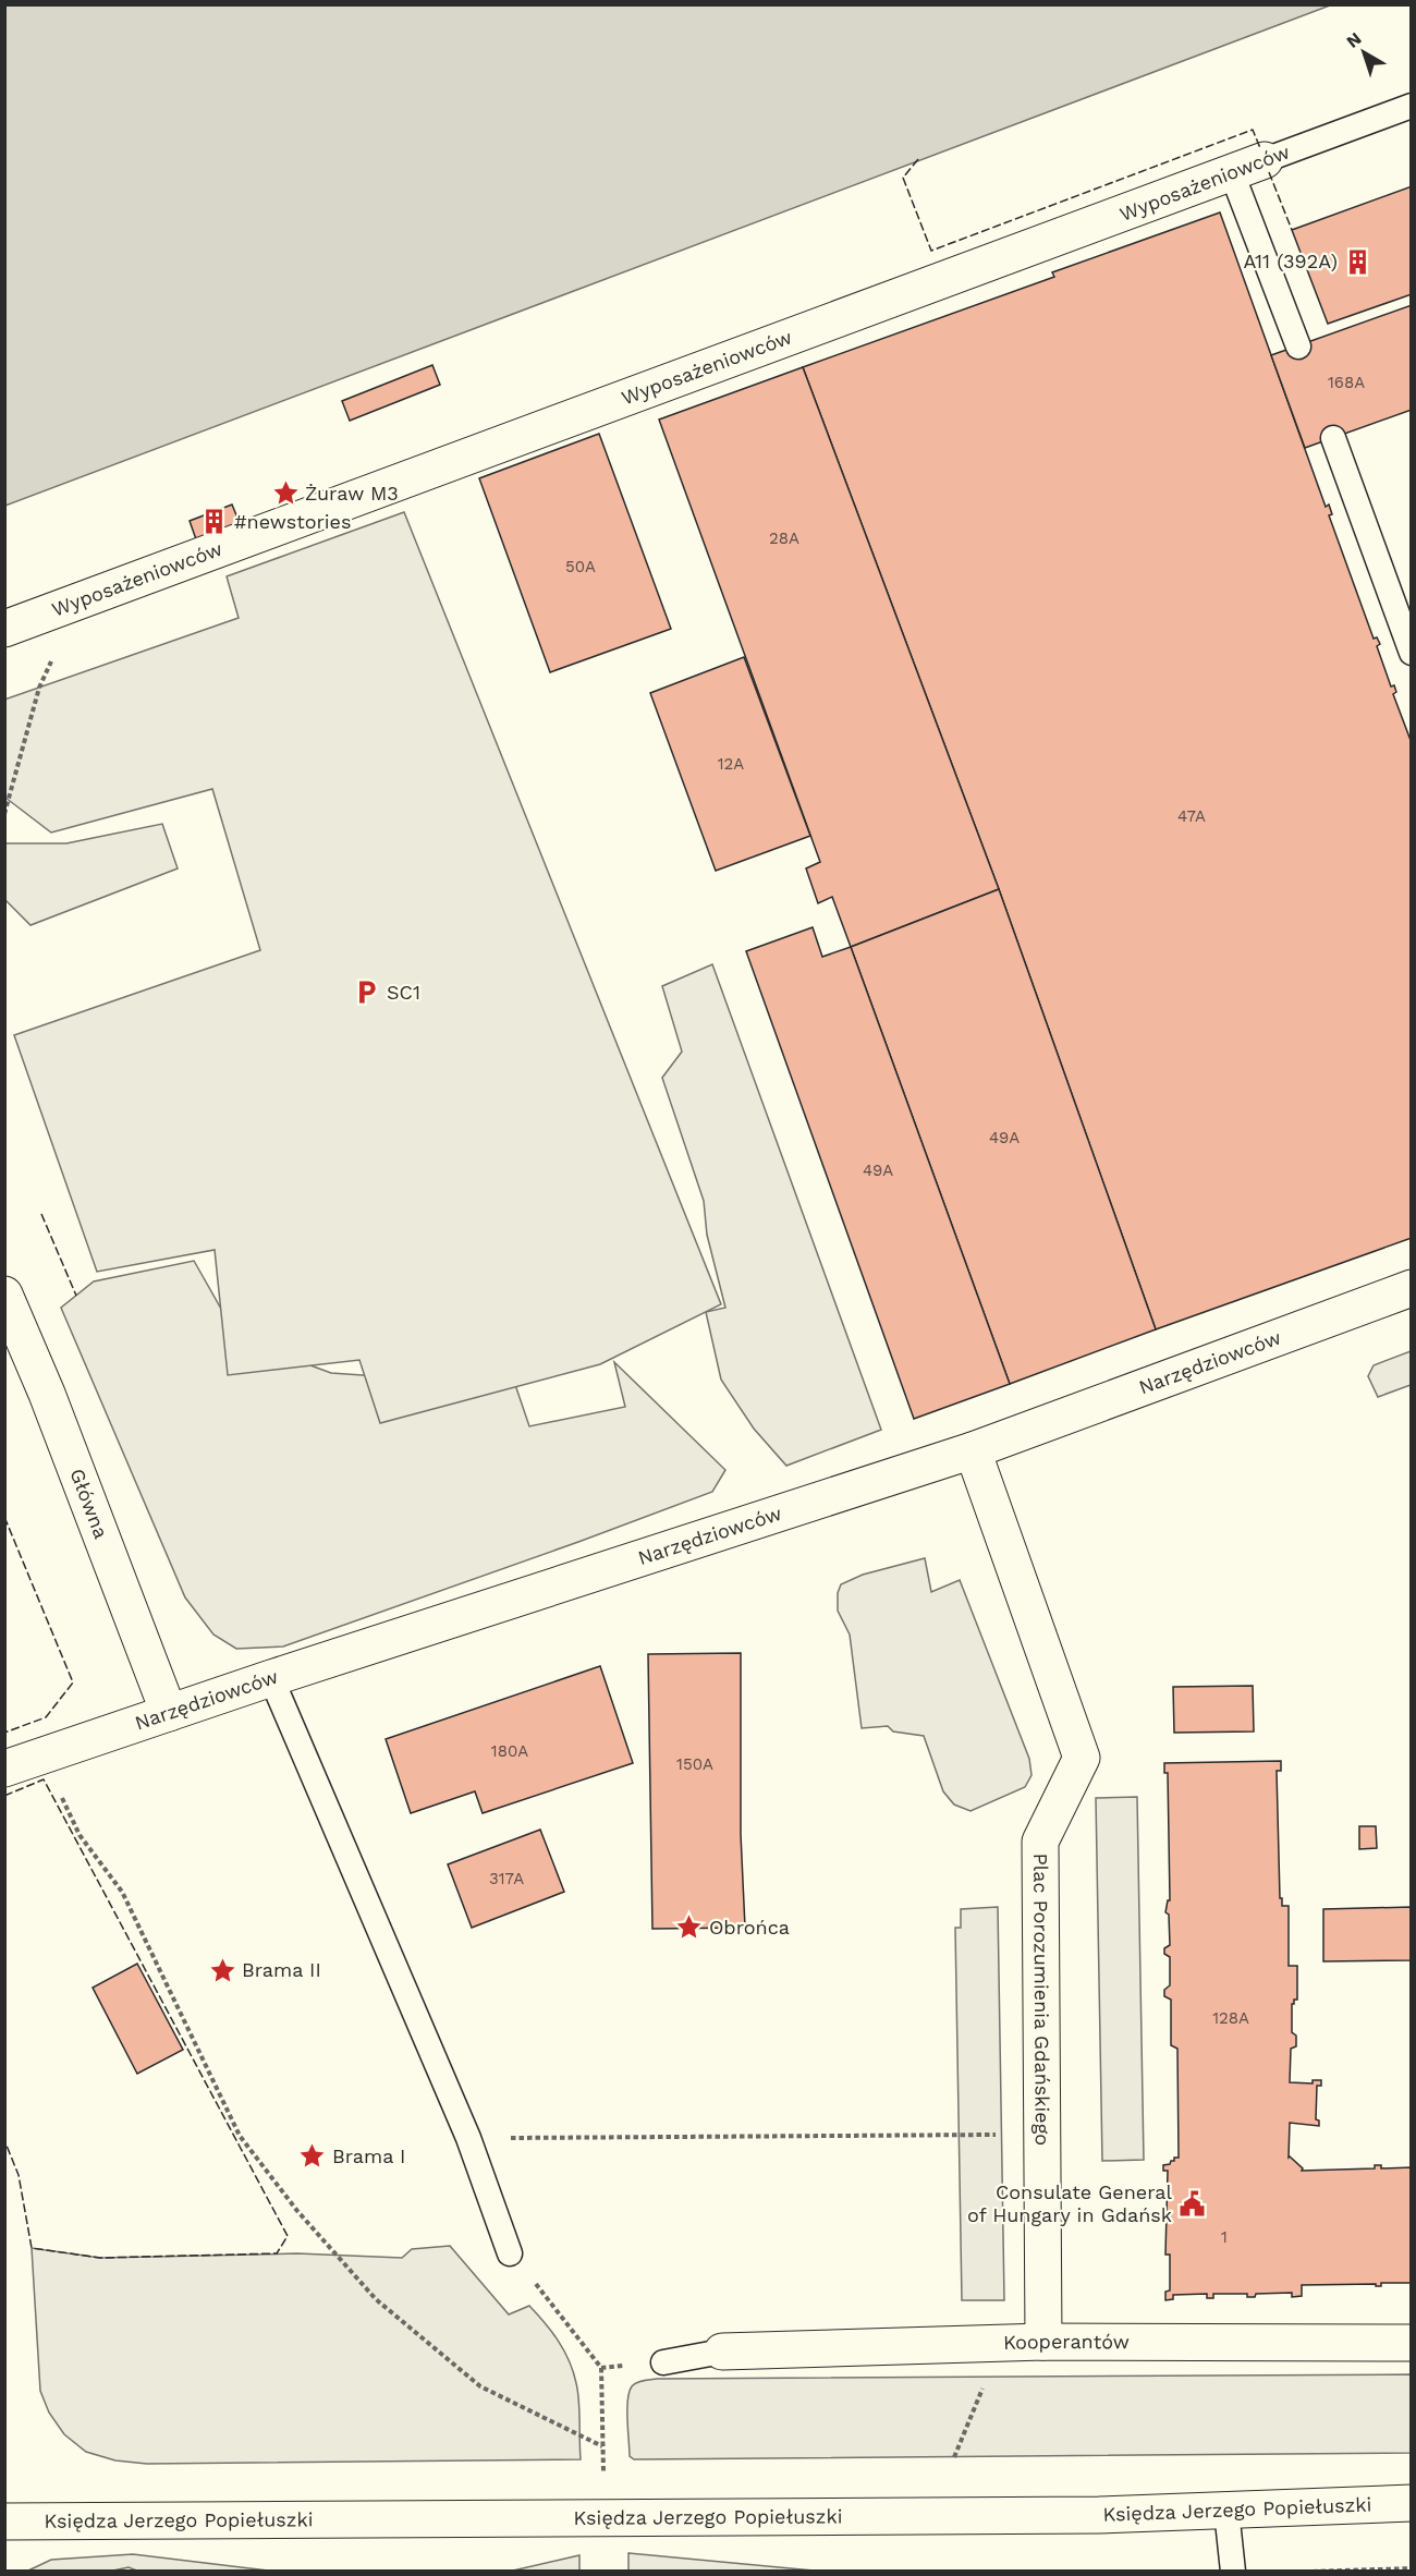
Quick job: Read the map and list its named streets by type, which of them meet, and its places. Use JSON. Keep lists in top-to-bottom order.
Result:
{
  "streets": {
    "street": [
      "Wyposażeniowców",
      "Narzędziowców",
      "Główna",
      "Plac Porozumienia Gdańskiego",
      "Kooperantów",
      "Księdza Jerzego Popiełuszki"
    ]
  },
  "crossings": [
    ["Narzędziowców", "Główna"],
    ["Narzędziowców", "Plac Porozumienia Gdańskiego"],
    ["Plac Porozumienia Gdańskiego", "Kooperantów"]
  ],
  "places": {
    "building": ["A11 (392A)", "#newstories"],
    "place": [
      "Żuraw M3",
      "Obrońca",
      "Brama II",
      "Brama I"
    ],
    "parking": ["SC1"],
    "public building": ["Consulate General of Hungary in Gdańsk"]
  },
  "house_numbers": [
    "168A",
    "28A",
    "50A",
    "12A",
    "47A",
    "49A",
    "49A",
    "180A",
    "150A",
    "317A",
    "128A",
    "1"
  ],
  "north": "top left"
}
